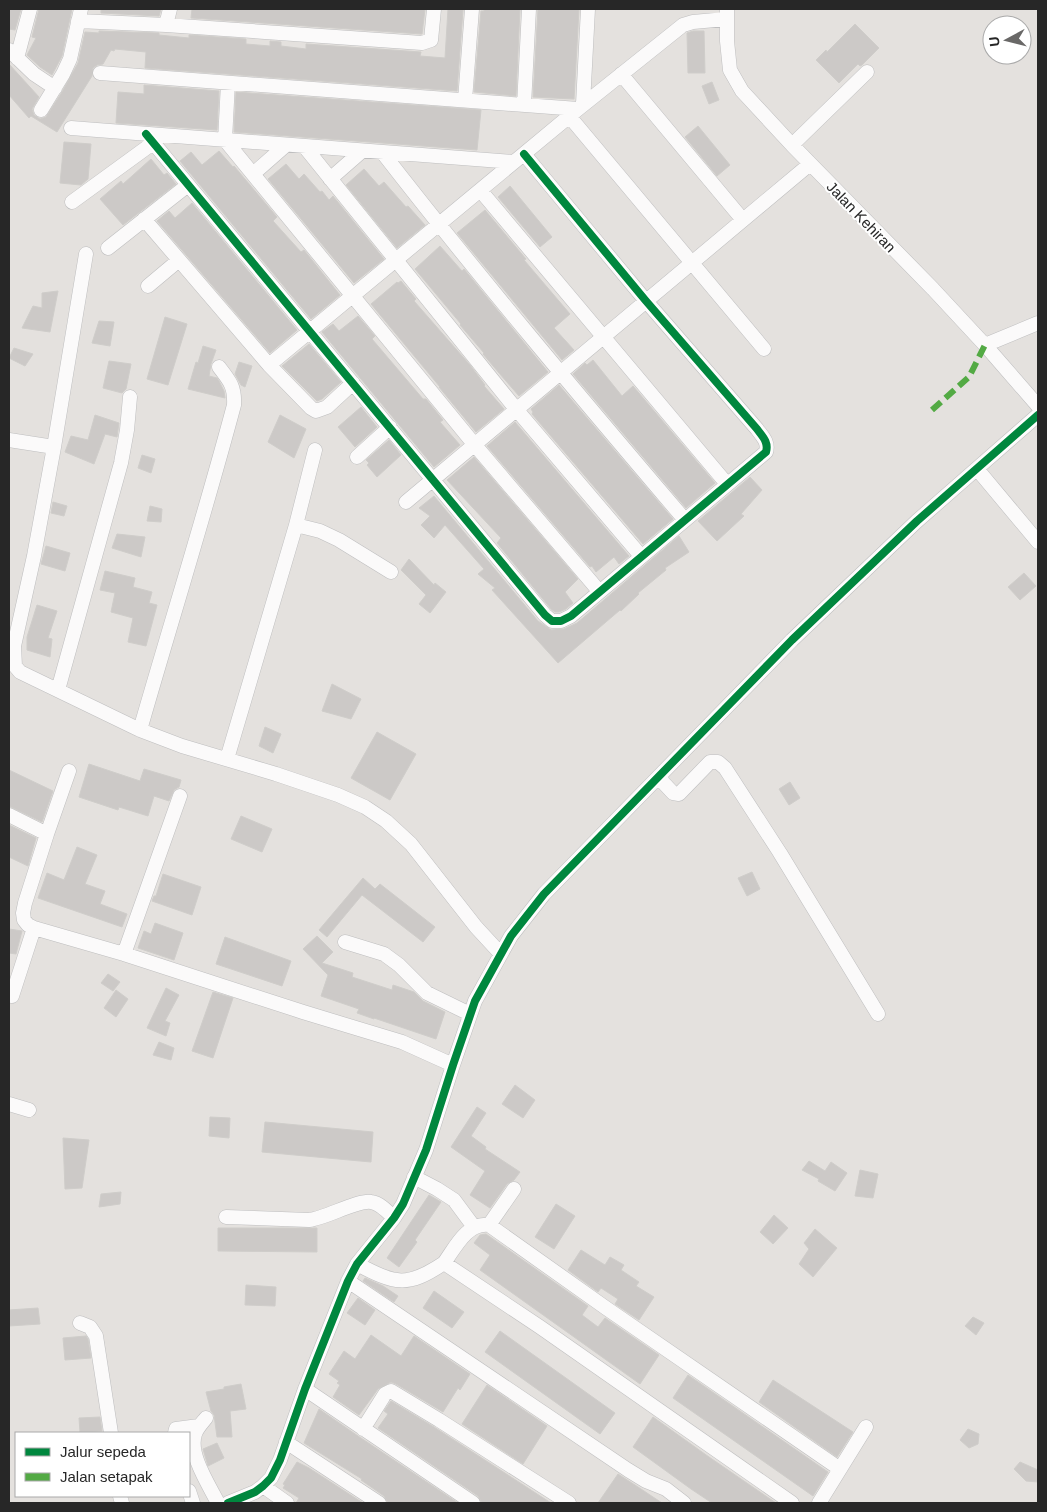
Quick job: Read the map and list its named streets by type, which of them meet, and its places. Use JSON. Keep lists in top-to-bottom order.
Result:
{
  "streets": {
    "street": ["Jalan Kehiran"]
  },
  "legend": ["Jalur sepeda", "Jalan setapak"],
  "north": "left"
}
